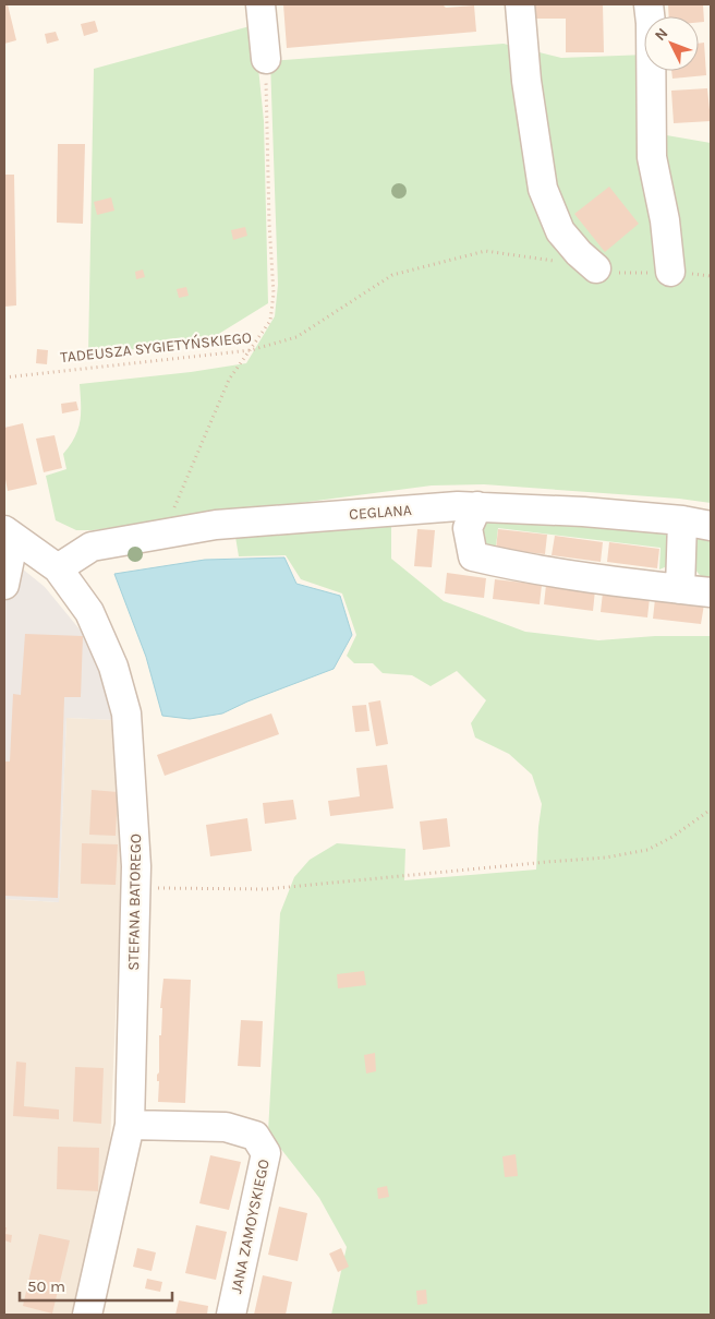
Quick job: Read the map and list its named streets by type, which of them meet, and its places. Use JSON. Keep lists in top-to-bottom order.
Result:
{
  "streets": {
    "street": ["CEGLANA", "STEFANA BATOREGO", "JANA ZAMOYSKIEGO"],
    "path": ["TADEUSZA SYGIETYŃSKIEGO"]
  },
  "crossings": [
    ["CEGLANA", "STEFANA BATOREGO"],
    ["STEFANA BATOREGO", "JANA ZAMOYSKIEGO"]
  ],
  "scale_bar": "50 m",
  "north": "top left"
}
